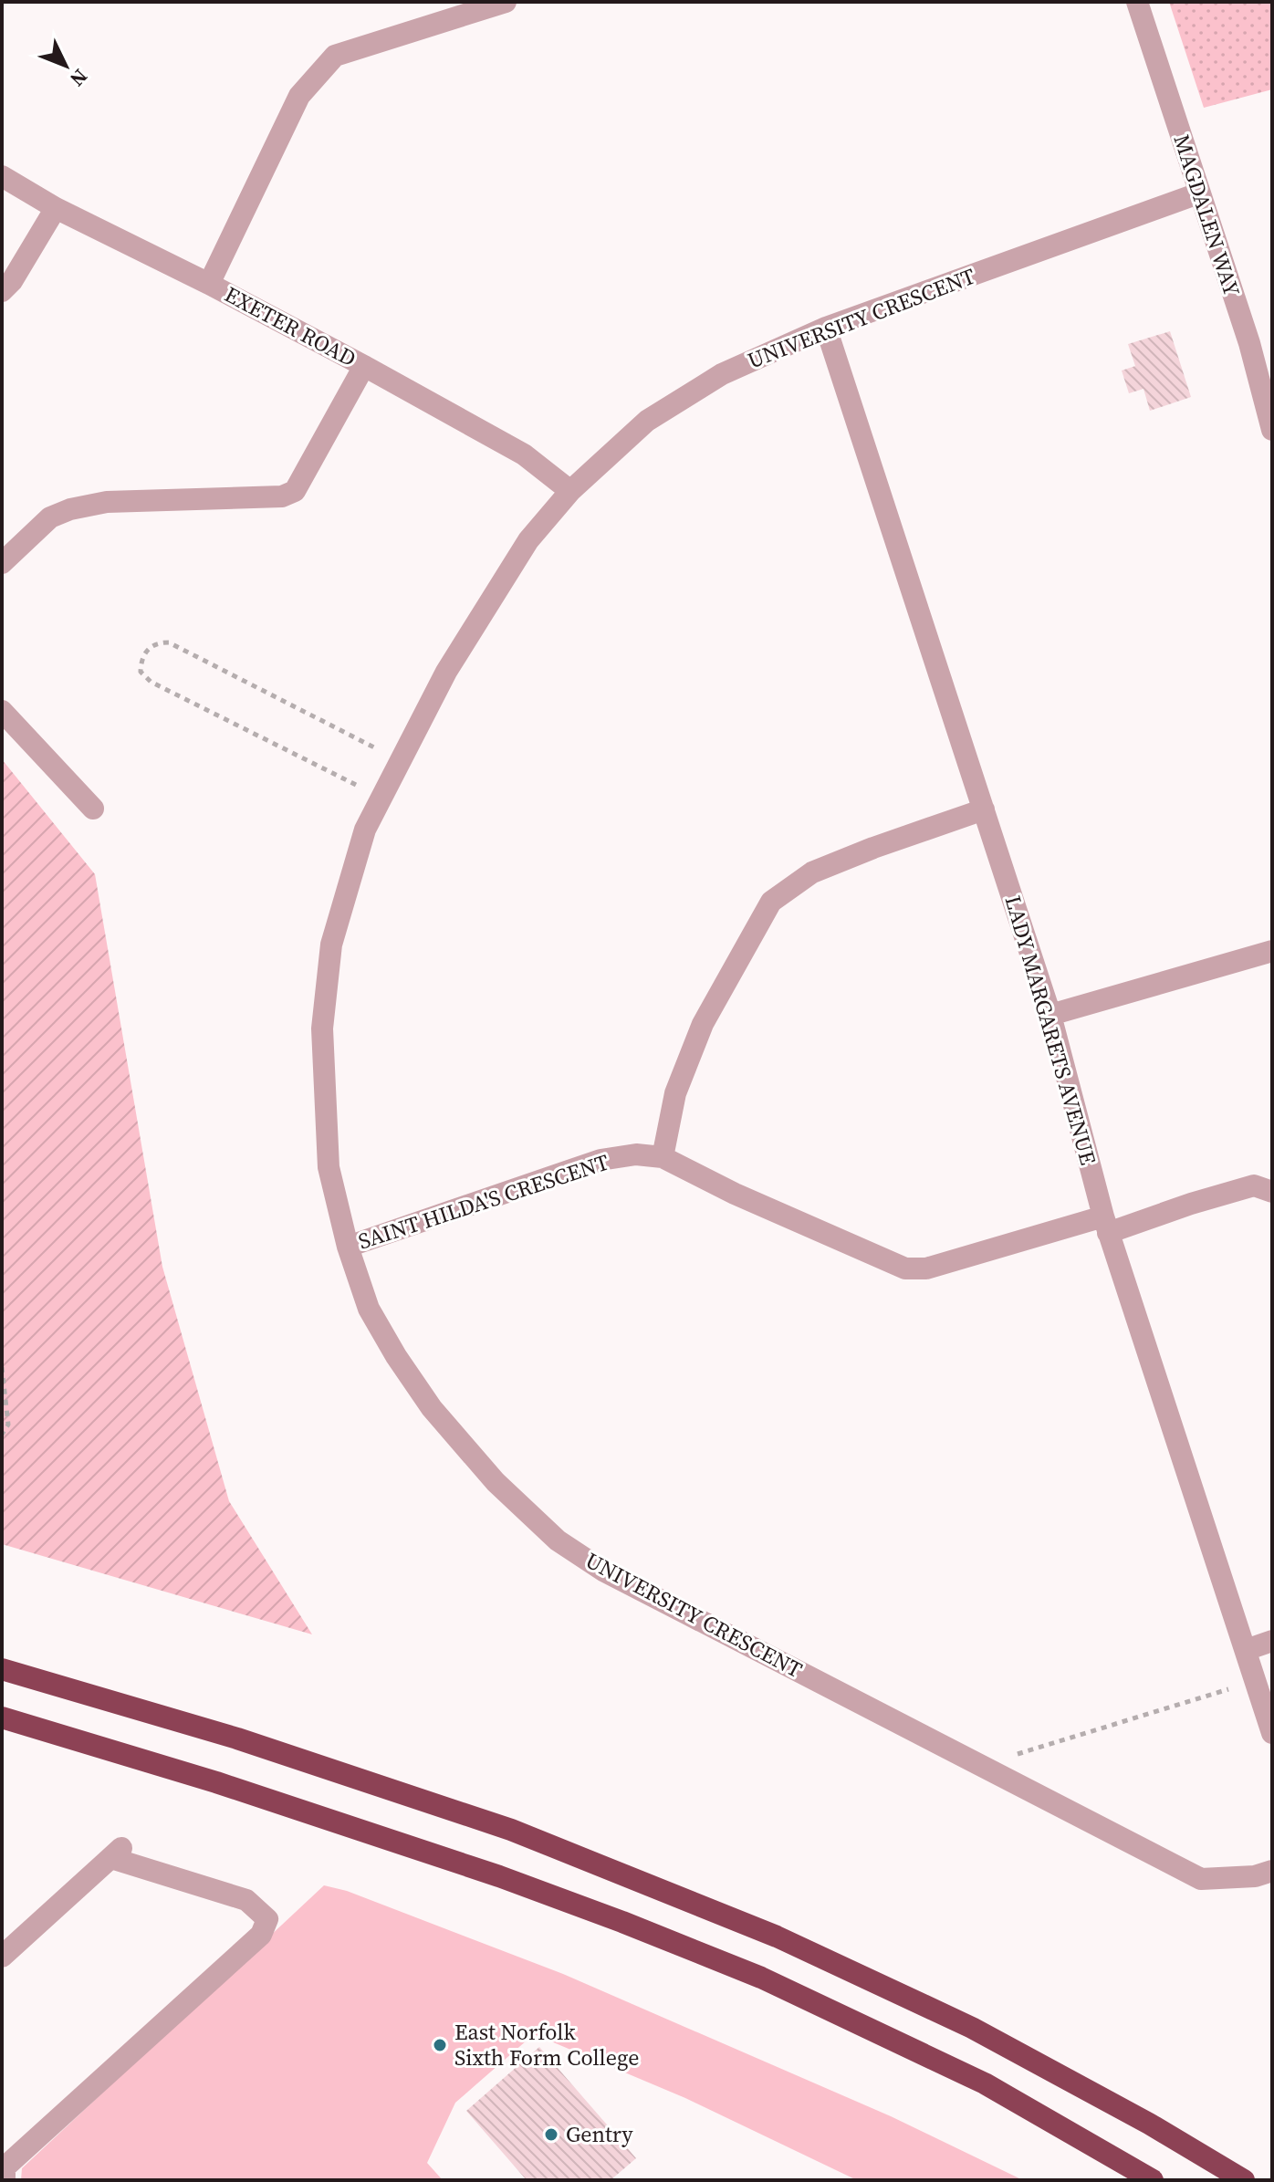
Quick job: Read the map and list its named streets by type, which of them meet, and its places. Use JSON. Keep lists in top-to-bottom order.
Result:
{
  "streets": {
    "street": [
      "MAGDALEN WAY",
      "UNIVERSITY CRESCENT",
      "EXETER ROAD",
      "LADY MARGARETS AVENUE",
      "SAINT HILDA'S CRESCENT"
    ]
  },
  "crossings": [
    ["MAGDALEN WAY", "UNIVERSITY CRESCENT"],
    ["UNIVERSITY CRESCENT", "EXETER ROAD"],
    ["UNIVERSITY CRESCENT", "LADY MARGARETS AVENUE"],
    ["UNIVERSITY CRESCENT", "SAINT HILDA'S CRESCENT"],
    ["LADY MARGARETS AVENUE", "SAINT HILDA'S CRESCENT"]
  ],
  "places": ["East Norfolk Sixth Form College", "Gentry"],
  "north": "bottom right"
}
